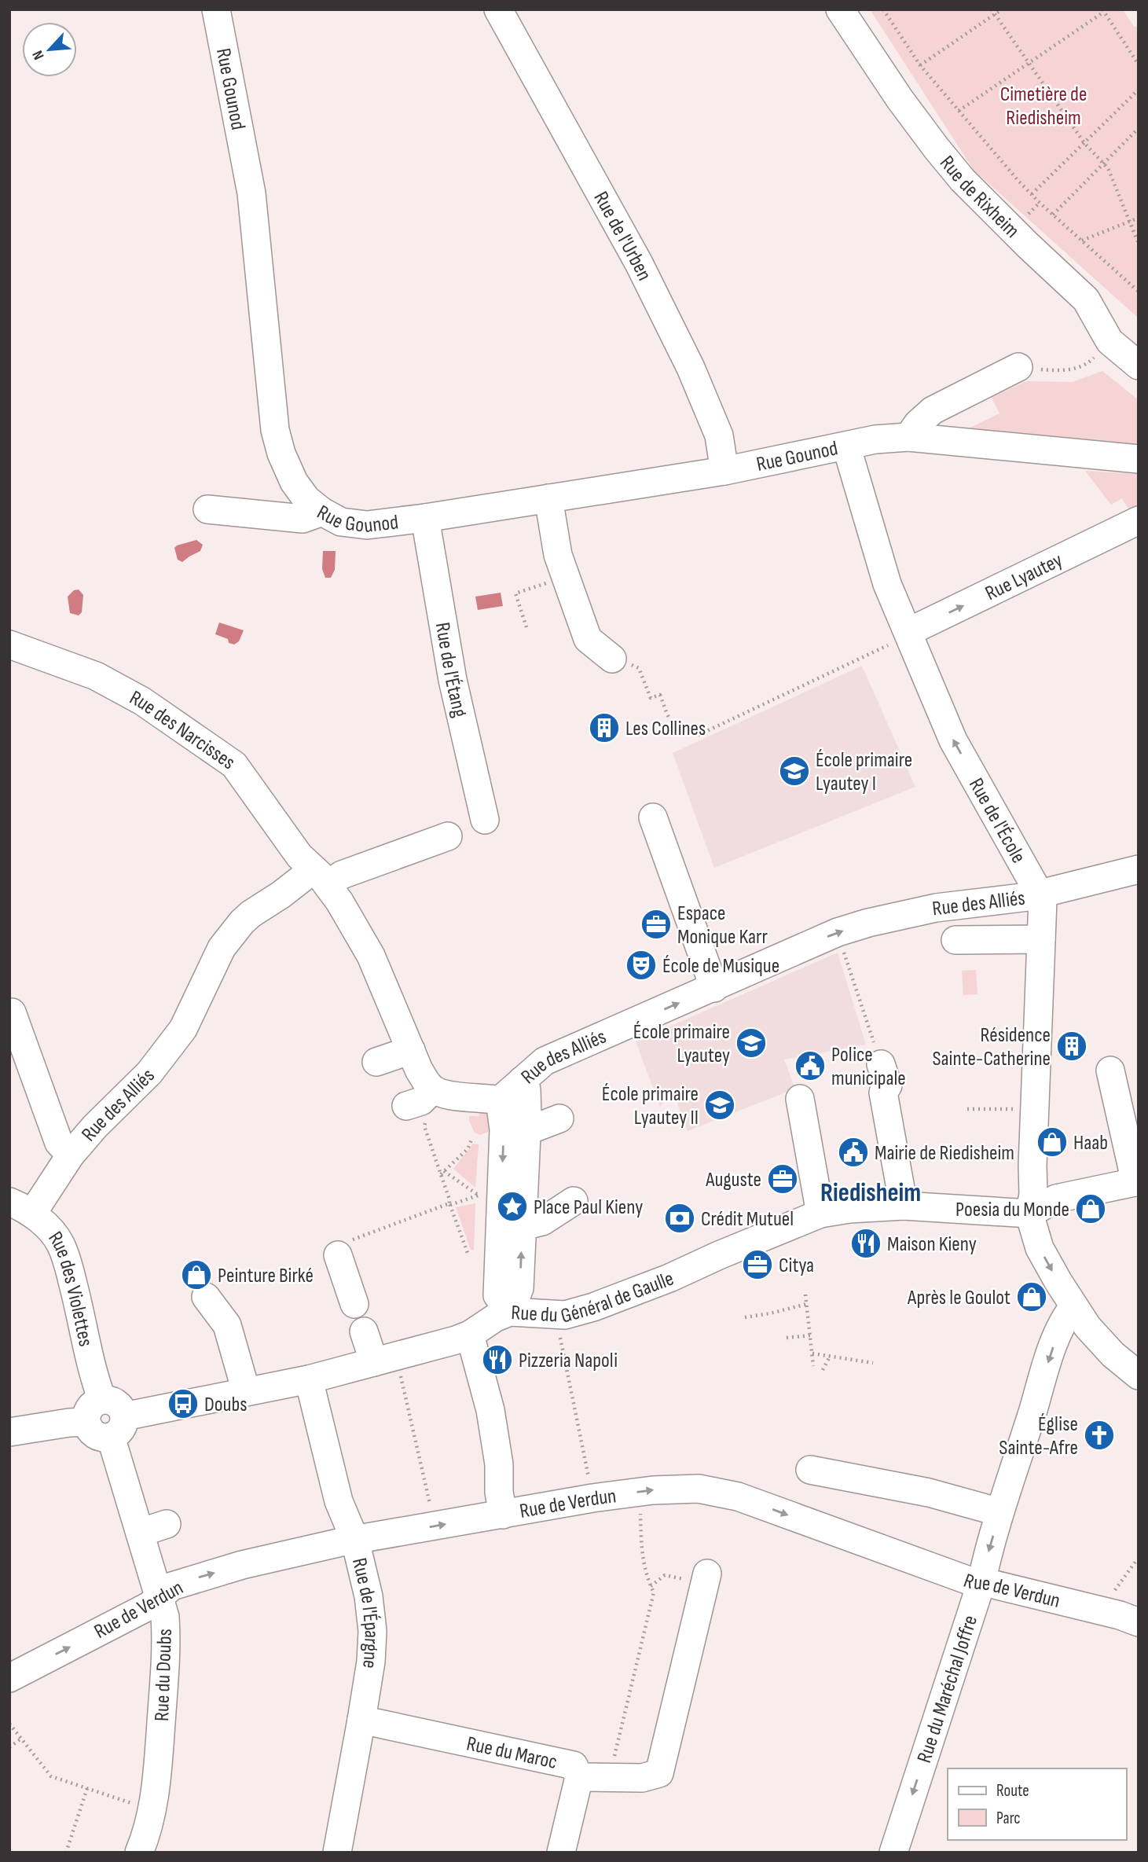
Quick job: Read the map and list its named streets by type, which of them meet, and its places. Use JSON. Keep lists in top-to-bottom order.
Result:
{
  "streets": {
    "street": [
      "Rue Gounod",
      "Rue de Rixheim",
      "Rue de l'Urben",
      "Rue Lyautey",
      "Rue de l'Étang",
      "Rue des Narcisses",
      "Rue de l'École",
      "Rue des Alliés",
      "Rue des Violettes",
      "Rue du Général de Gaulle",
      "Rue de Verdun",
      "Rue de l'Épargne",
      "Rue du Doubs",
      "Rue du Maréchal Joffre",
      "Rue du Maroc"
    ]
  },
  "crossings": [
    ["Rue Gounod", "Rue de l'Urben"],
    ["Rue Gounod", "Rue de l'Étang"],
    ["Rue Gounod", "Rue de l'École"],
    ["Rue Lyautey", "Rue de l'École"],
    ["Rue des Narcisses", "Rue des Alliés"],
    ["Rue de l'École", "Rue des Alliés"],
    ["Rue de l'École", "Rue du Général de Gaulle"],
    ["Rue des Alliés", "Rue des Violettes"],
    ["Rue des Violettes", "Rue du Général de Gaulle"],
    ["Rue des Violettes", "Rue du Doubs"],
    ["Rue du Général de Gaulle", "Rue de l'Épargne"],
    ["Rue du Général de Gaulle", "Rue du Doubs"],
    ["Rue de Verdun", "Rue de l'Épargne"],
    ["Rue de Verdun", "Rue du Doubs"],
    ["Rue de Verdun", "Rue du Maréchal Joffre"],
    ["Rue de l'Épargne", "Rue du Maroc"]
  ],
  "one_way": ["Rue de l'École", "Rue des Alliés", "Rue du Maréchal Joffre"],
  "districts": ["Riedisheim"],
  "parks": ["Cimetière de Riedisheim"],
  "places": {
    "building": ["Les Collines", "Résidence Sainte-Catherine"],
    "school or university": ["École primaire Lyautey I", "École primaire Lyautey", "École primaire Lyautey II"],
    "office": ["Espace Monique Karr", "Auguste", "Citya"],
    "theatre": ["École de Musique"],
    "public building": ["Police municipale", "Mairie de Riedisheim"],
    "shop": [
      "Haab",
      "Poesia du Monde",
      "Peinture Birké",
      "Après le Goulot"
    ],
    "place": ["Place Paul Kieny"],
    "bank": ["Crédit Mutuel"],
    "restaurant": ["Maison Kieny", "Pizzeria Napoli"],
    "bus stop": ["Doubs"],
    "church": ["Église Sainte-Afre"]
  },
  "legend": ["Route", "Parc"],
  "north": "bottom left"
}
